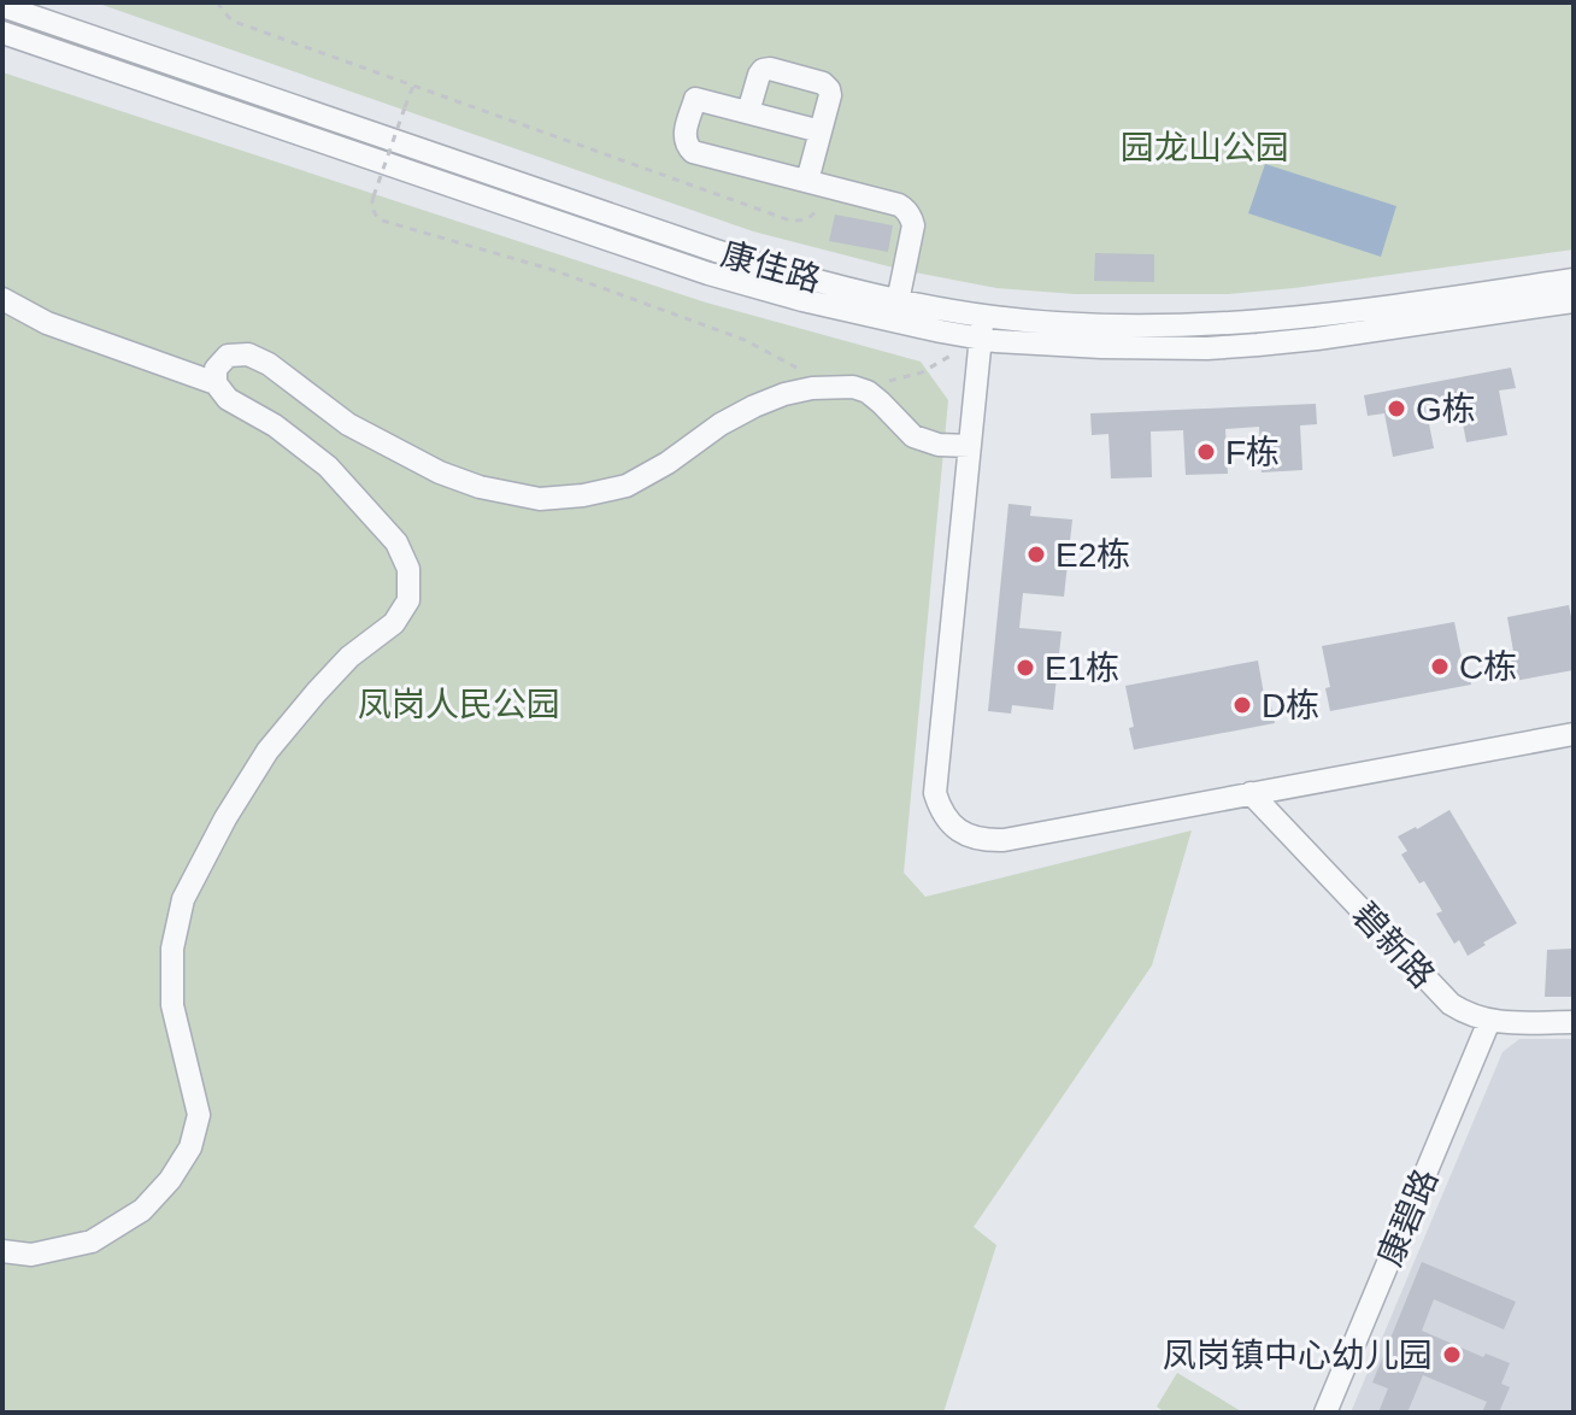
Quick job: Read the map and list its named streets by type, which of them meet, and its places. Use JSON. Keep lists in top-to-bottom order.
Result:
{
  "streets": {
    "street": ["康佳路", "碧新路", "康碧路"]
  },
  "crossings": [
    ["碧新路", "康碧路"]
  ],
  "parks": ["园龙山公园", "凤岗人民公园"],
  "places": [
    "G栋",
    "F栋",
    "E2栋",
    "C栋",
    "E1栋",
    "D栋",
    "凤岗镇中心幼儿园"
  ]
}
